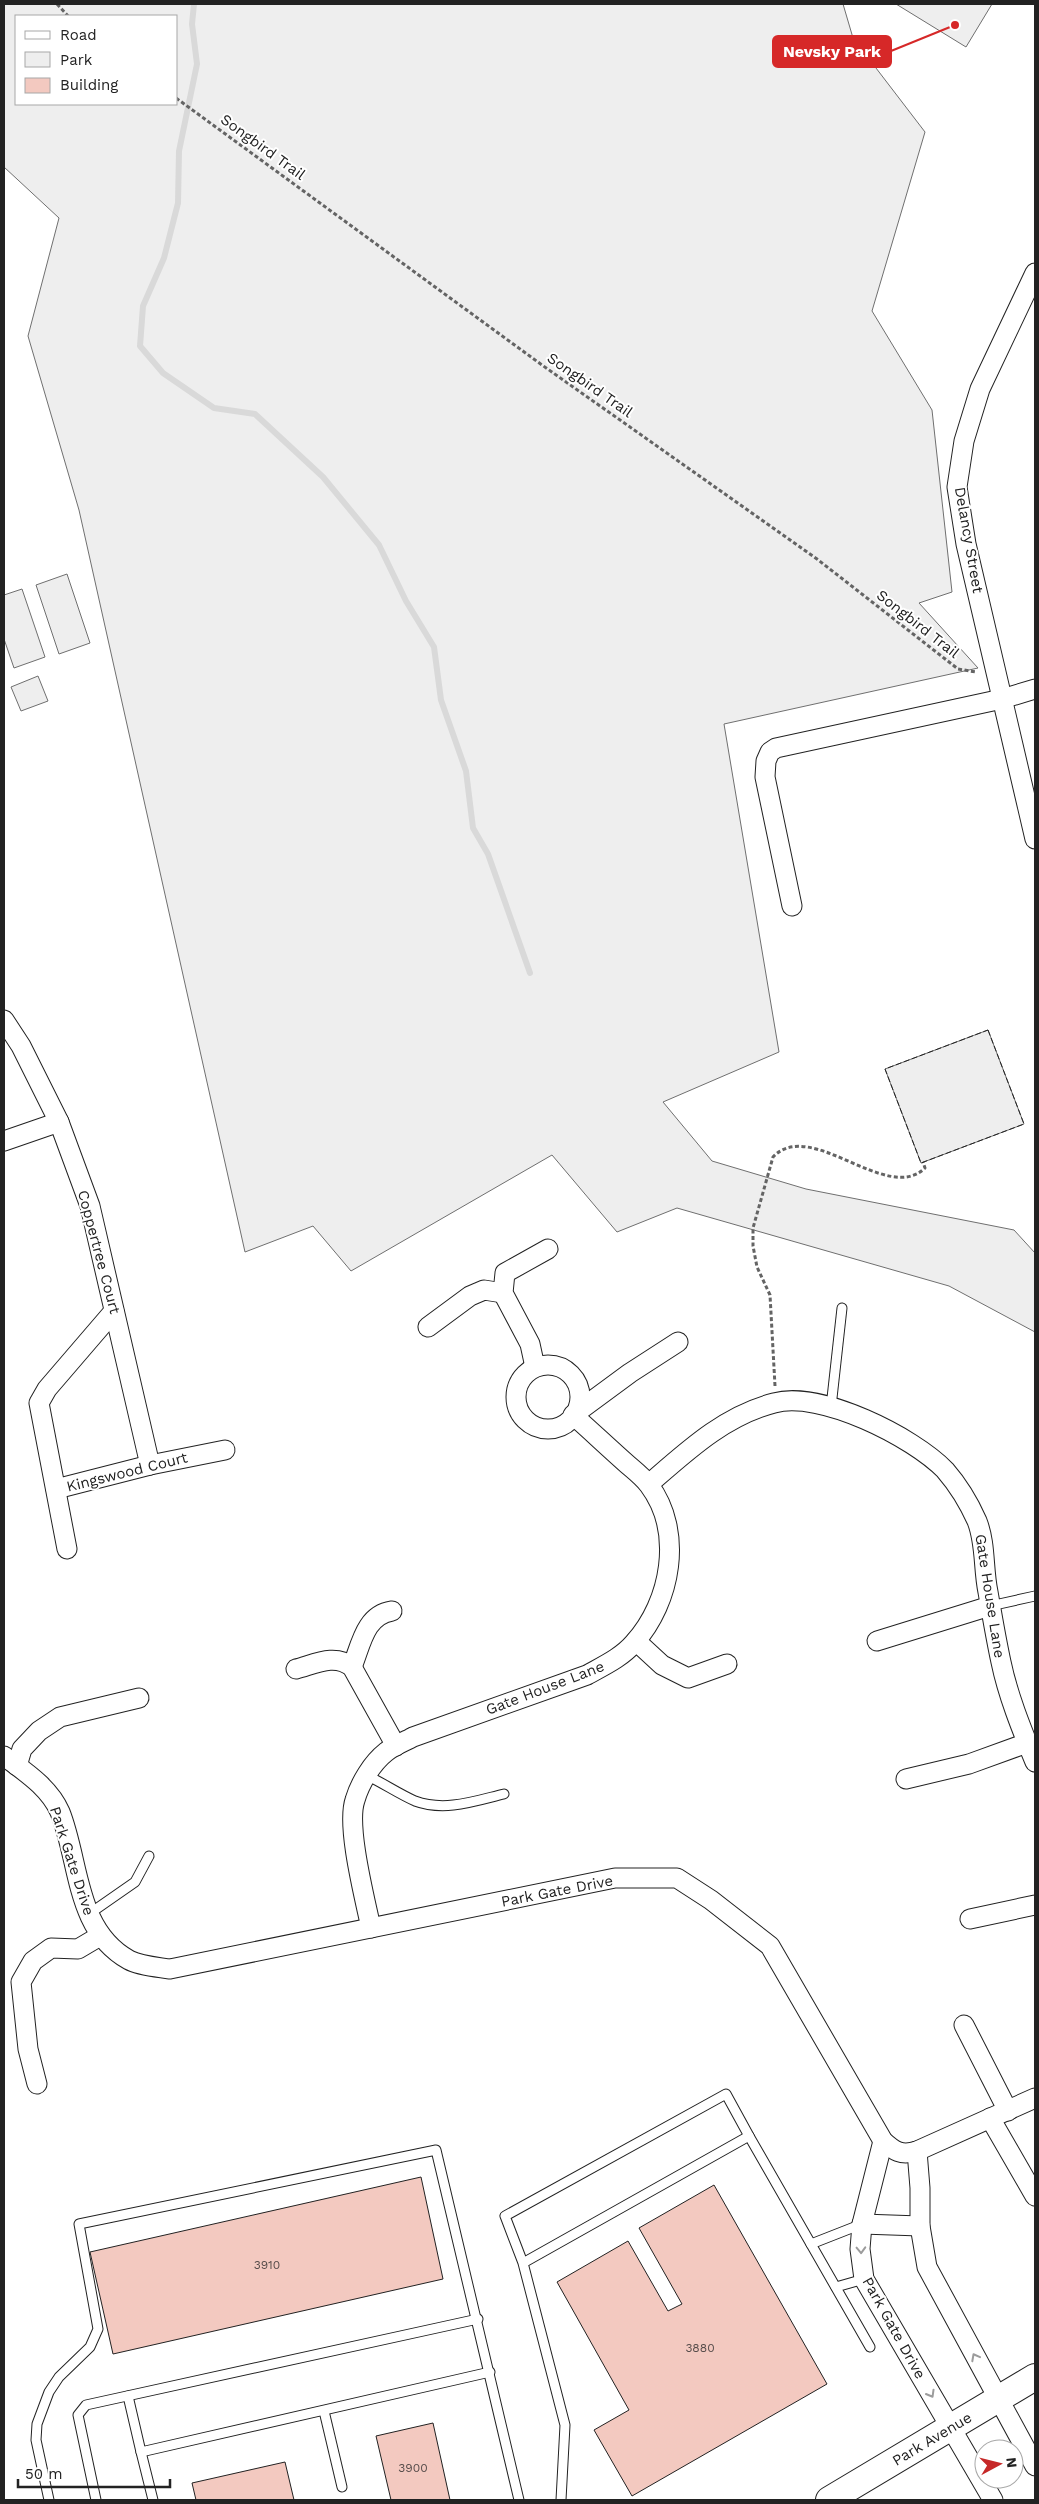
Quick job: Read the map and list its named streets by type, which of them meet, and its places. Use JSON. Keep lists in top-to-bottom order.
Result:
{
  "streets": {
    "street": [
      "Delancy Street",
      "Coppertree Court",
      "Kingswood Court",
      "Gate House Lane",
      "Park Gate Drive",
      "Park Avenue"
    ],
    "path": ["Songbird Trail"]
  },
  "crossings": [
    ["Songbird Trail", "Delancy Street"],
    ["Coppertree Court", "Kingswood Court"],
    ["Gate House Lane", "Park Gate Drive"],
    ["Park Gate Drive", "Park Avenue"]
  ],
  "places": ["Nevsky Park"],
  "house_numbers": ["3910", "3880", "3900"],
  "legend": ["Road", "Park", "Building"],
  "scale_bar": "50 m",
  "north": "right"
}
